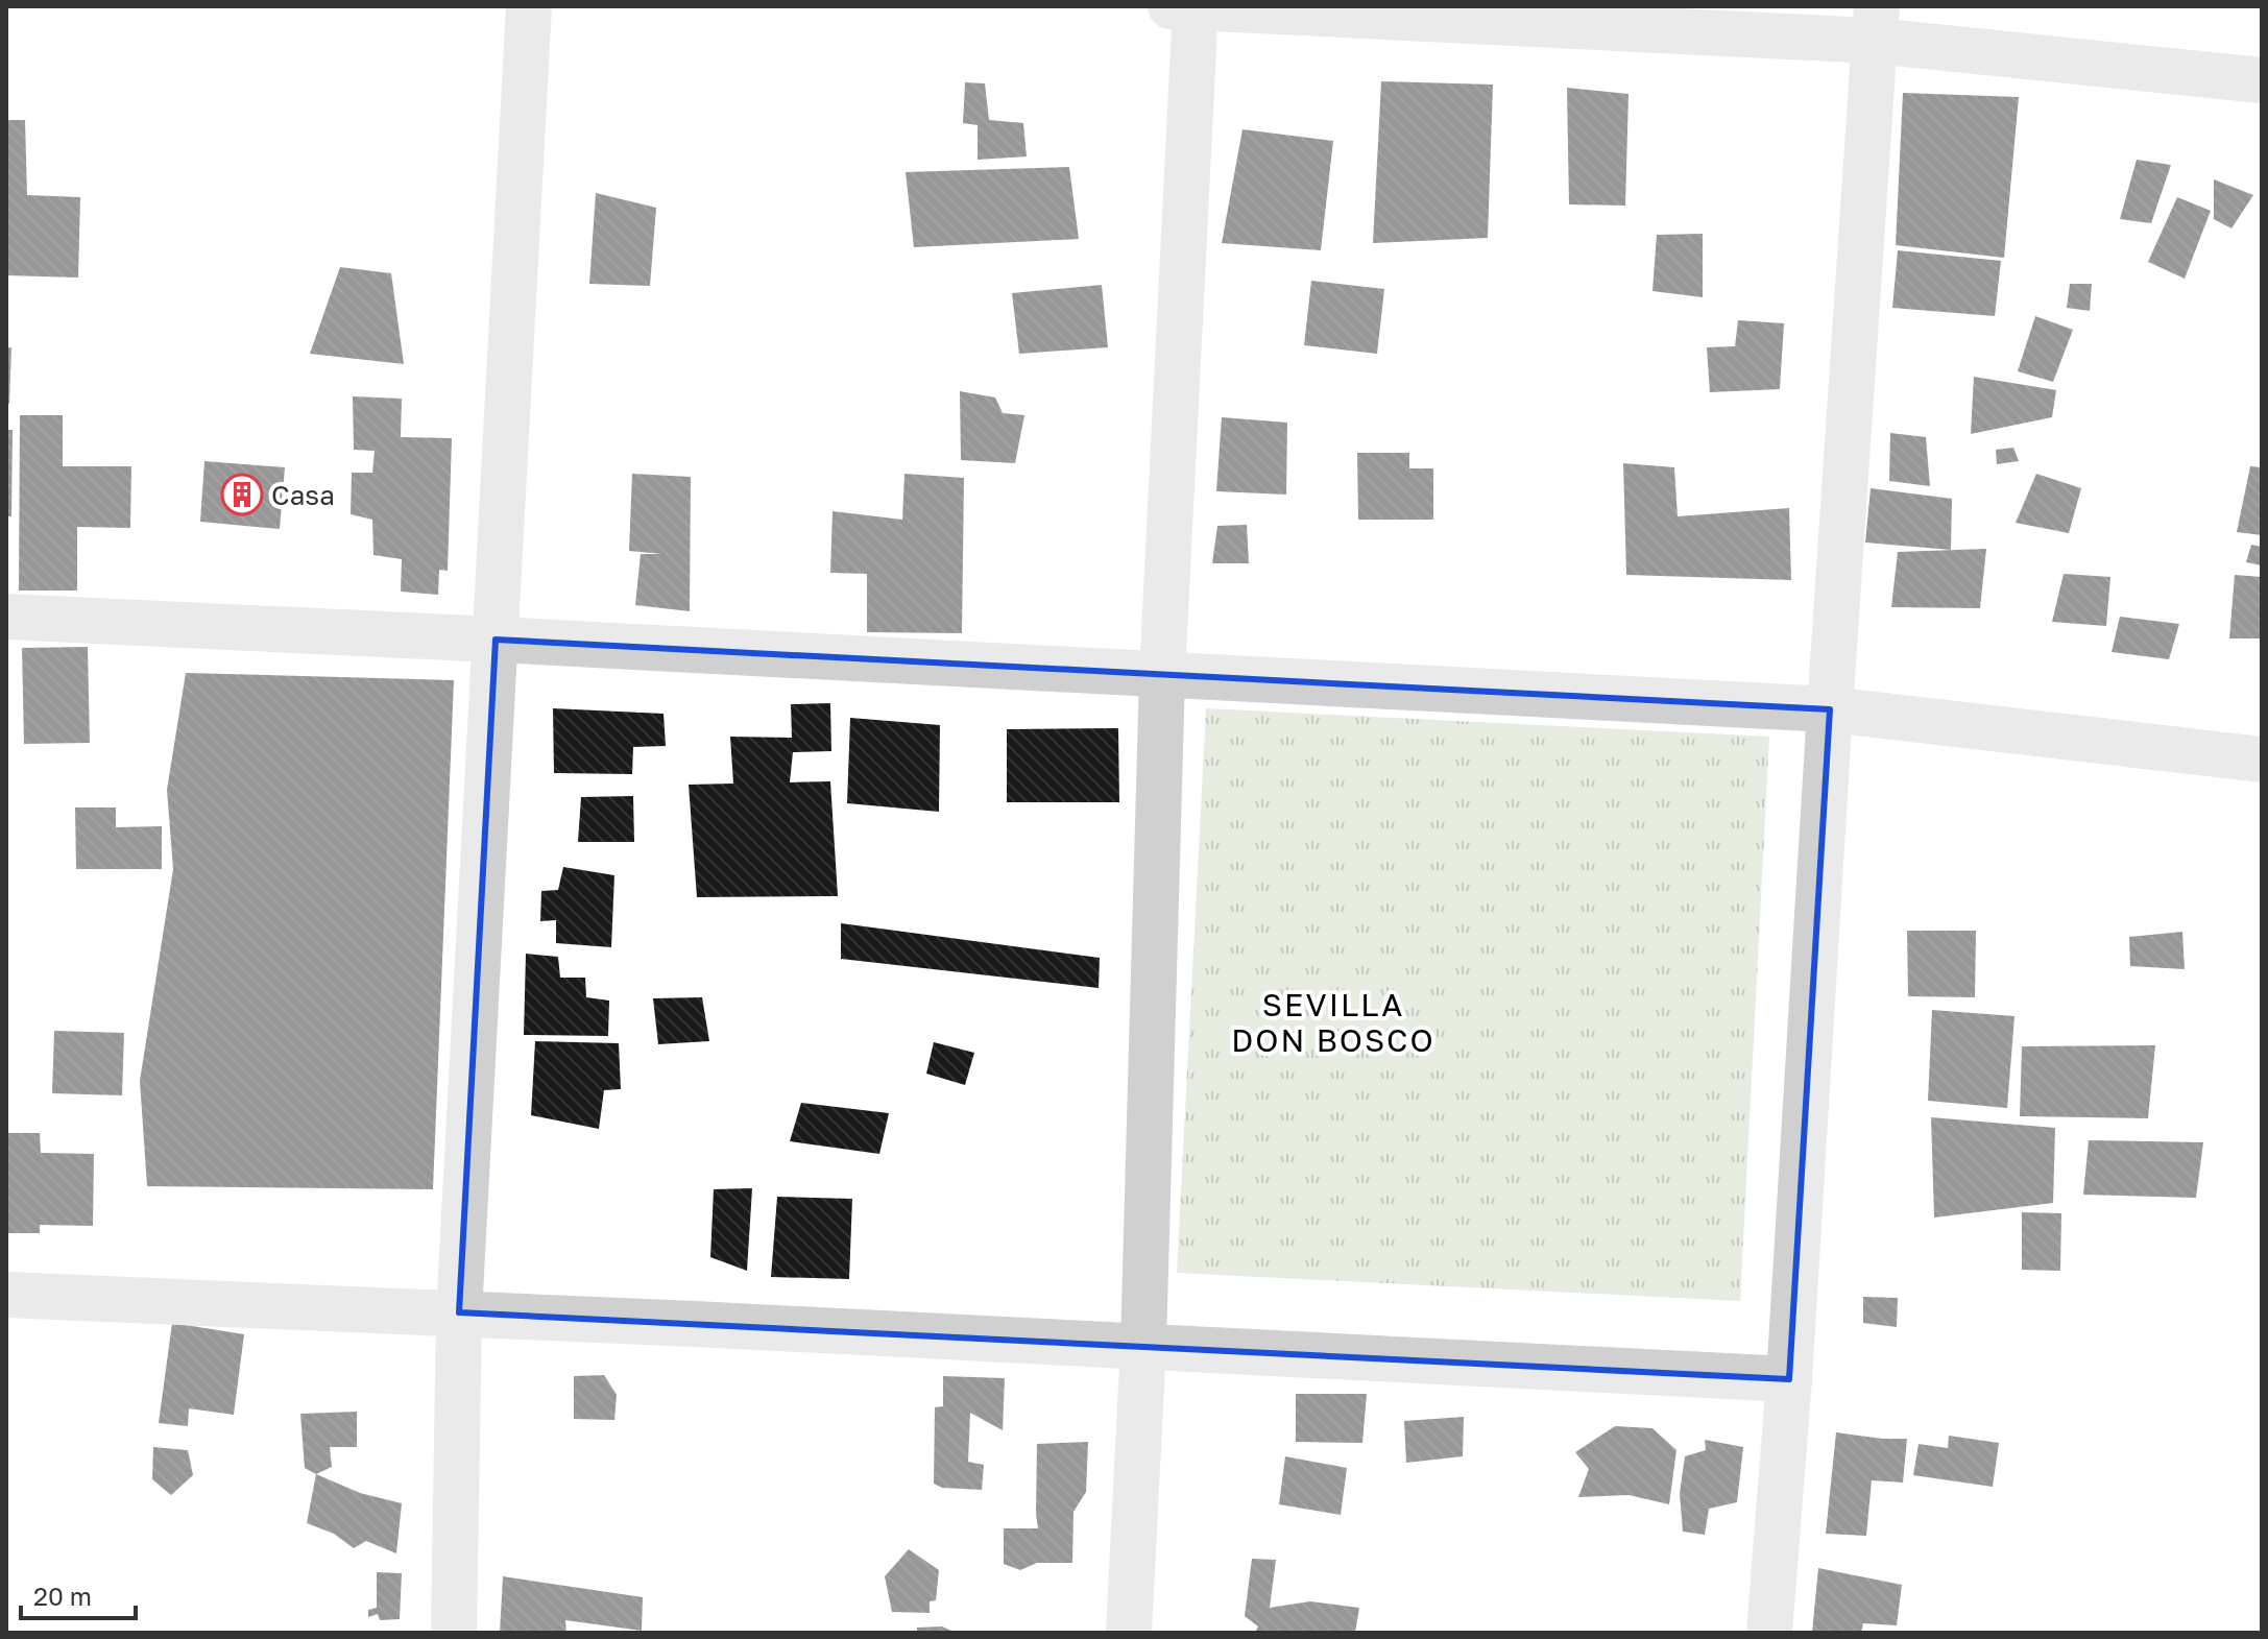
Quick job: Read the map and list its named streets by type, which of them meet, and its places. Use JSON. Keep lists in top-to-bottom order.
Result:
{
  "districts": ["SEVILLA DON BOSCO"],
  "places": {
    "building": ["Casa"]
  },
  "scale_bar": "20 m"
}
